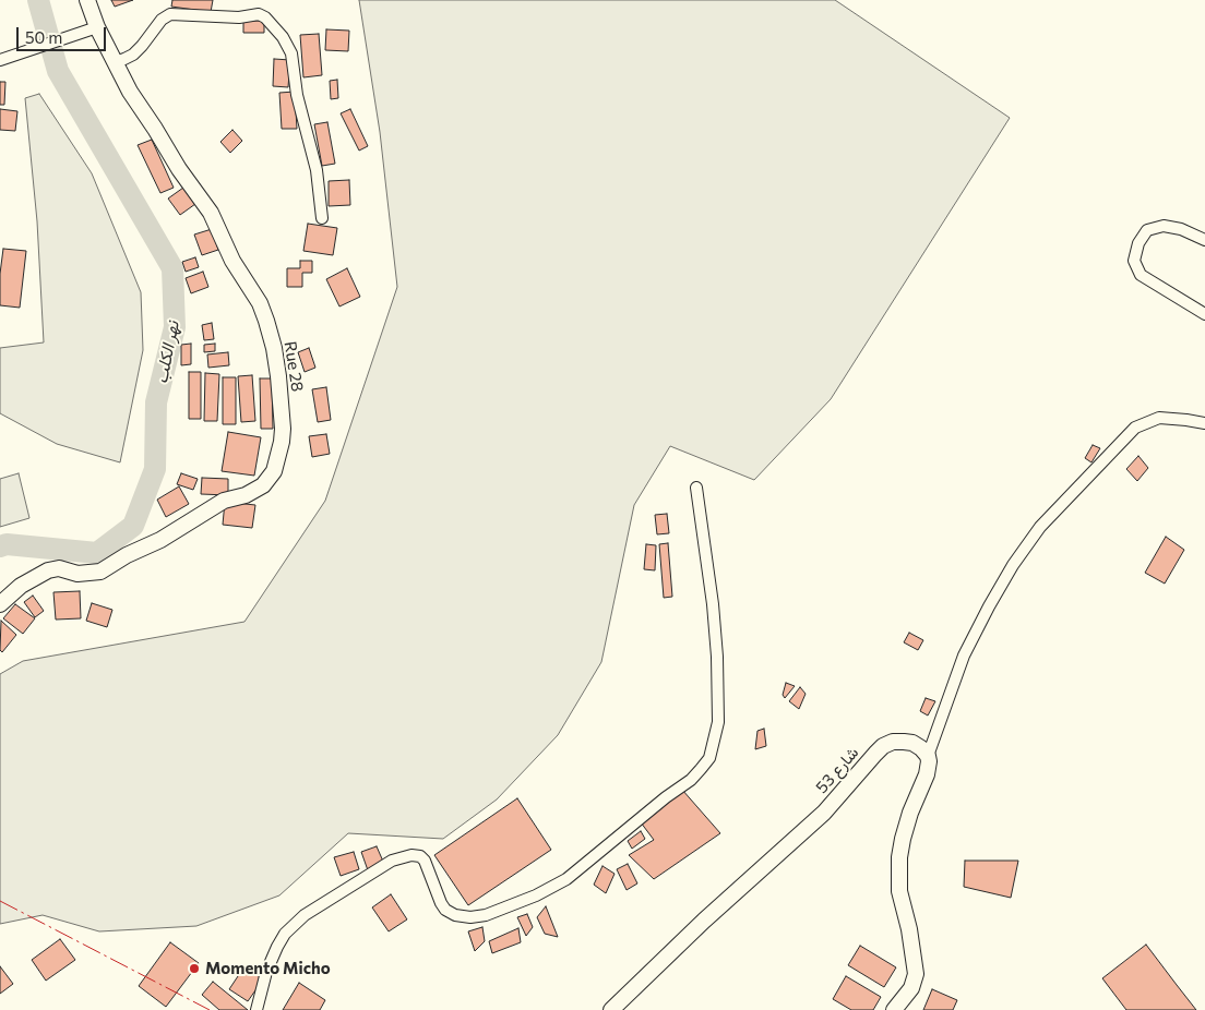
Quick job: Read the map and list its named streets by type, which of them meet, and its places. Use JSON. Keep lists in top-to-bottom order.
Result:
{
  "streets": {
    "street": ["Rue 28", "شارع 53"]
  },
  "water": ["نهر الكلب"],
  "places": ["Momento Micho"],
  "scale_bar": "50 m"
}
